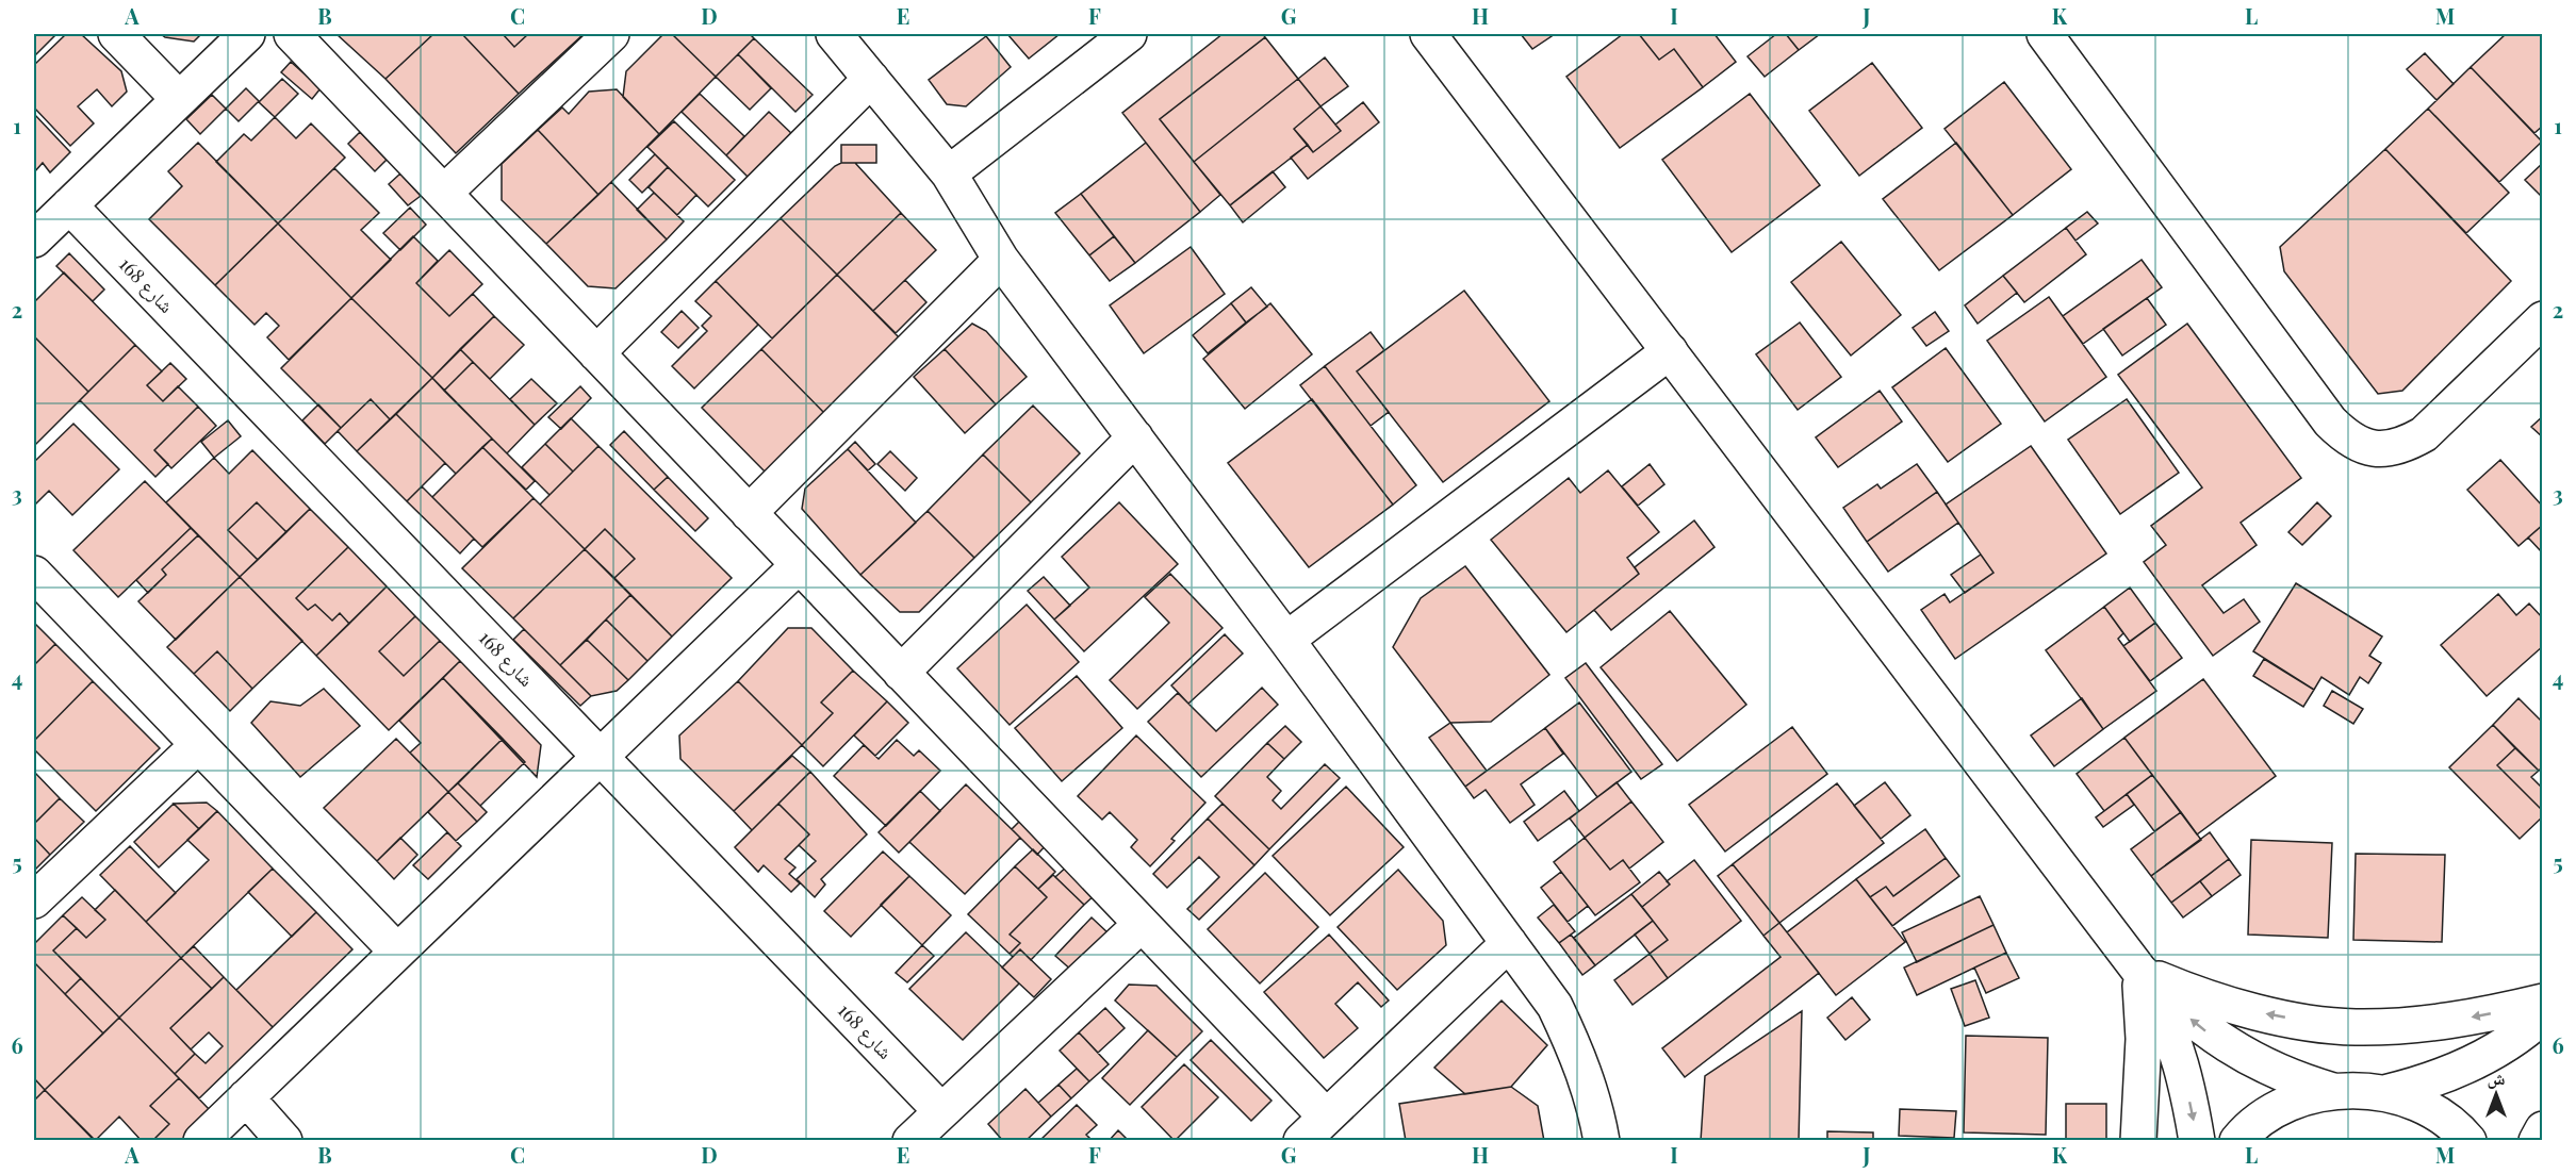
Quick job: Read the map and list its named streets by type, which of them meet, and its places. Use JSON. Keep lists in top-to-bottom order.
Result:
{
  "streets": {
    "street": ["شارع 168"]
  },
  "north": "top",
  "grid": {
    "columns": [
      "A",
      "B",
      "C",
      "D",
      "E",
      "F",
      "G",
      "H",
      "I",
      "J",
      "K",
      "L",
      "M"
    ],
    "rows": [
      "1",
      "2",
      "3",
      "4",
      "5",
      "6"
    ]
  }
}
